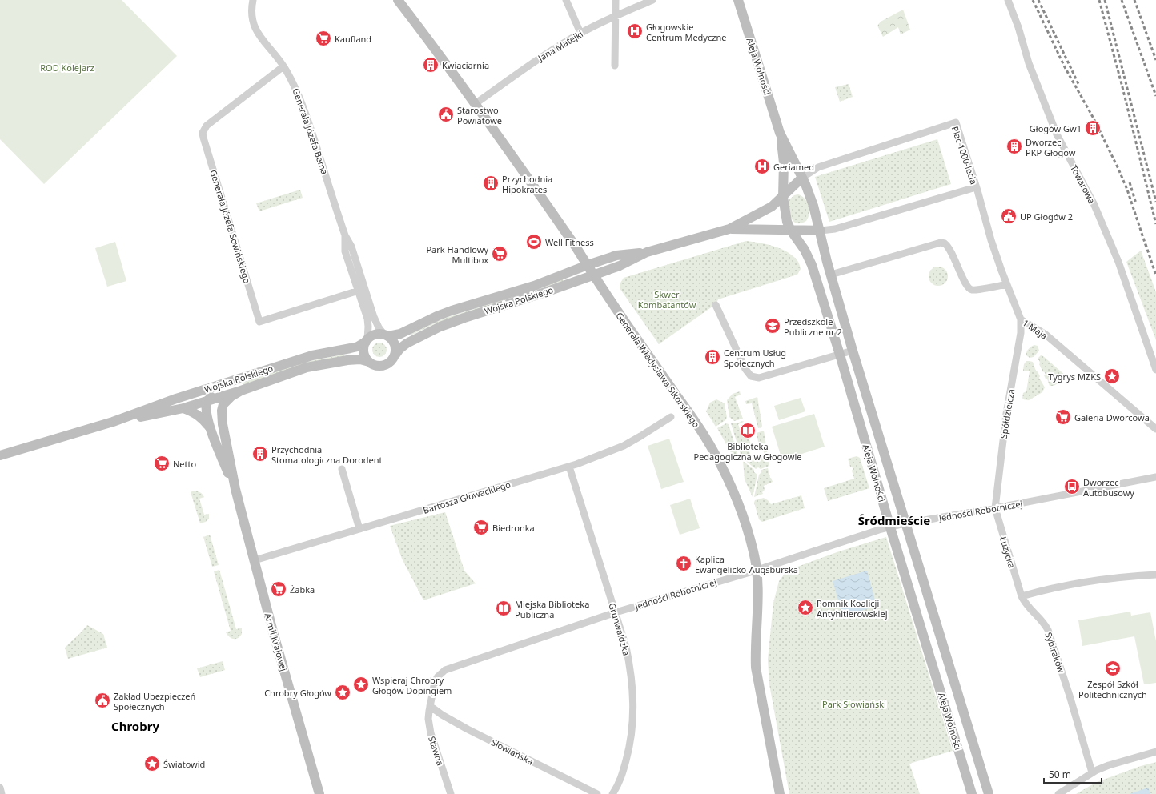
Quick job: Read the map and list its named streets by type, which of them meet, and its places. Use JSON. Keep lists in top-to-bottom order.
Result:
{
  "streets": {
    "street": [
      "Jana Matejki",
      "Aleja Wolności",
      "Generała Józefa Bema",
      "Plac 1000-lecia",
      "Towarowa",
      "Generała Józefa Sowińskiego",
      "Wojska Polskiego",
      "1 Maja",
      "Generała Władysława Sikorskiego",
      "Spółdzielcza",
      "Bartosza Głowackiego",
      "Jedności Robotniczej",
      "Łużycka",
      "Grunwaldzka",
      "Armii Krajowej",
      "Sybiraków",
      "Stawna",
      "Słowiańska"
    ]
  },
  "crossings": [
    ["Jana Matejki", "Generała Władysława Sikorskiego"],
    ["Aleja Wolności", "Plac 1000-lecia"],
    ["Aleja Wolności", "Wojska Polskiego"],
    ["Aleja Wolności", "Jedności Robotniczej"],
    ["Generała Józefa Bema", "Generała Józefa Sowińskiego"],
    ["Generała Józefa Bema", "Wojska Polskiego"],
    ["Plac 1000-lecia", "Wojska Polskiego"],
    ["Plac 1000-lecia", "1 Maja"],
    ["Wojska Polskiego", "Generała Władysława Sikorskiego"],
    ["Wojska Polskiego", "Armii Krajowej"],
    ["1 Maja", "Spółdzielcza"],
    ["Generała Władysława Sikorskiego", "Jedności Robotniczej"],
    ["Spółdzielcza", "Jedności Robotniczej"],
    ["Spółdzielcza", "Łużycka"],
    ["Bartosza Głowackiego", "Grunwaldzka"],
    ["Bartosza Głowackiego", "Armii Krajowej"],
    ["Jedności Robotniczej", "Łużycka"],
    ["Jedności Robotniczej", "Grunwaldzka"],
    ["Jedności Robotniczej", "Stawna"],
    ["Jedności Robotniczej", "Słowiańska"],
    ["Łużycka", "Sybiraków"],
    ["Stawna", "Słowiańska"]
  ],
  "districts": ["Śródmieście", "Chrobry"],
  "parks": ["ROD Kolejarz", "Skwer Kombatantów", "Park Słowiański"],
  "places": {
    "hospital": ["Głogowskie Centrum Medyczne", "Geriamed"],
    "supermarket": [
      "Kaufland",
      "Park Handlowy Multibox",
      "Galeria Dworcowa",
      "Netto",
      "Biedronka",
      "Żabka"
    ],
    "building": [
      "Kwiaciarnia",
      "Głogów Gw1",
      "Dworzec PKP Głogów",
      "Przychodnia Hipokrates",
      "Centrum Usług Społecznych",
      "Przychodnia Stomatologiczna Dorodent"
    ],
    "public building": ["Starostwo Powiatowe", "UP Głogów 2", "Zakład Ubezpieczeń Społecznych"],
    "sports": ["Well Fitness"],
    "school or university": ["Przedszkole Publiczne nr 2", "Zespół Szkół Politechnicznych"],
    "place": [
      "Tygrys MZKS",
      "Pomnik Koalicji Antyhitlerowskiej",
      "Wspieraj Chrobry Głogów Dopingiem",
      "Chrobry Głogów",
      "Światowid"
    ],
    "library": ["Biblioteka Pedagogiczna w Głogowie", "Miejska Biblioteka Publiczna"],
    "bus stop": ["Dworzec Autobusowy"],
    "church": ["Kaplica Ewangelicko-Augsburska"]
  },
  "scale_bar": "50 m"
}
